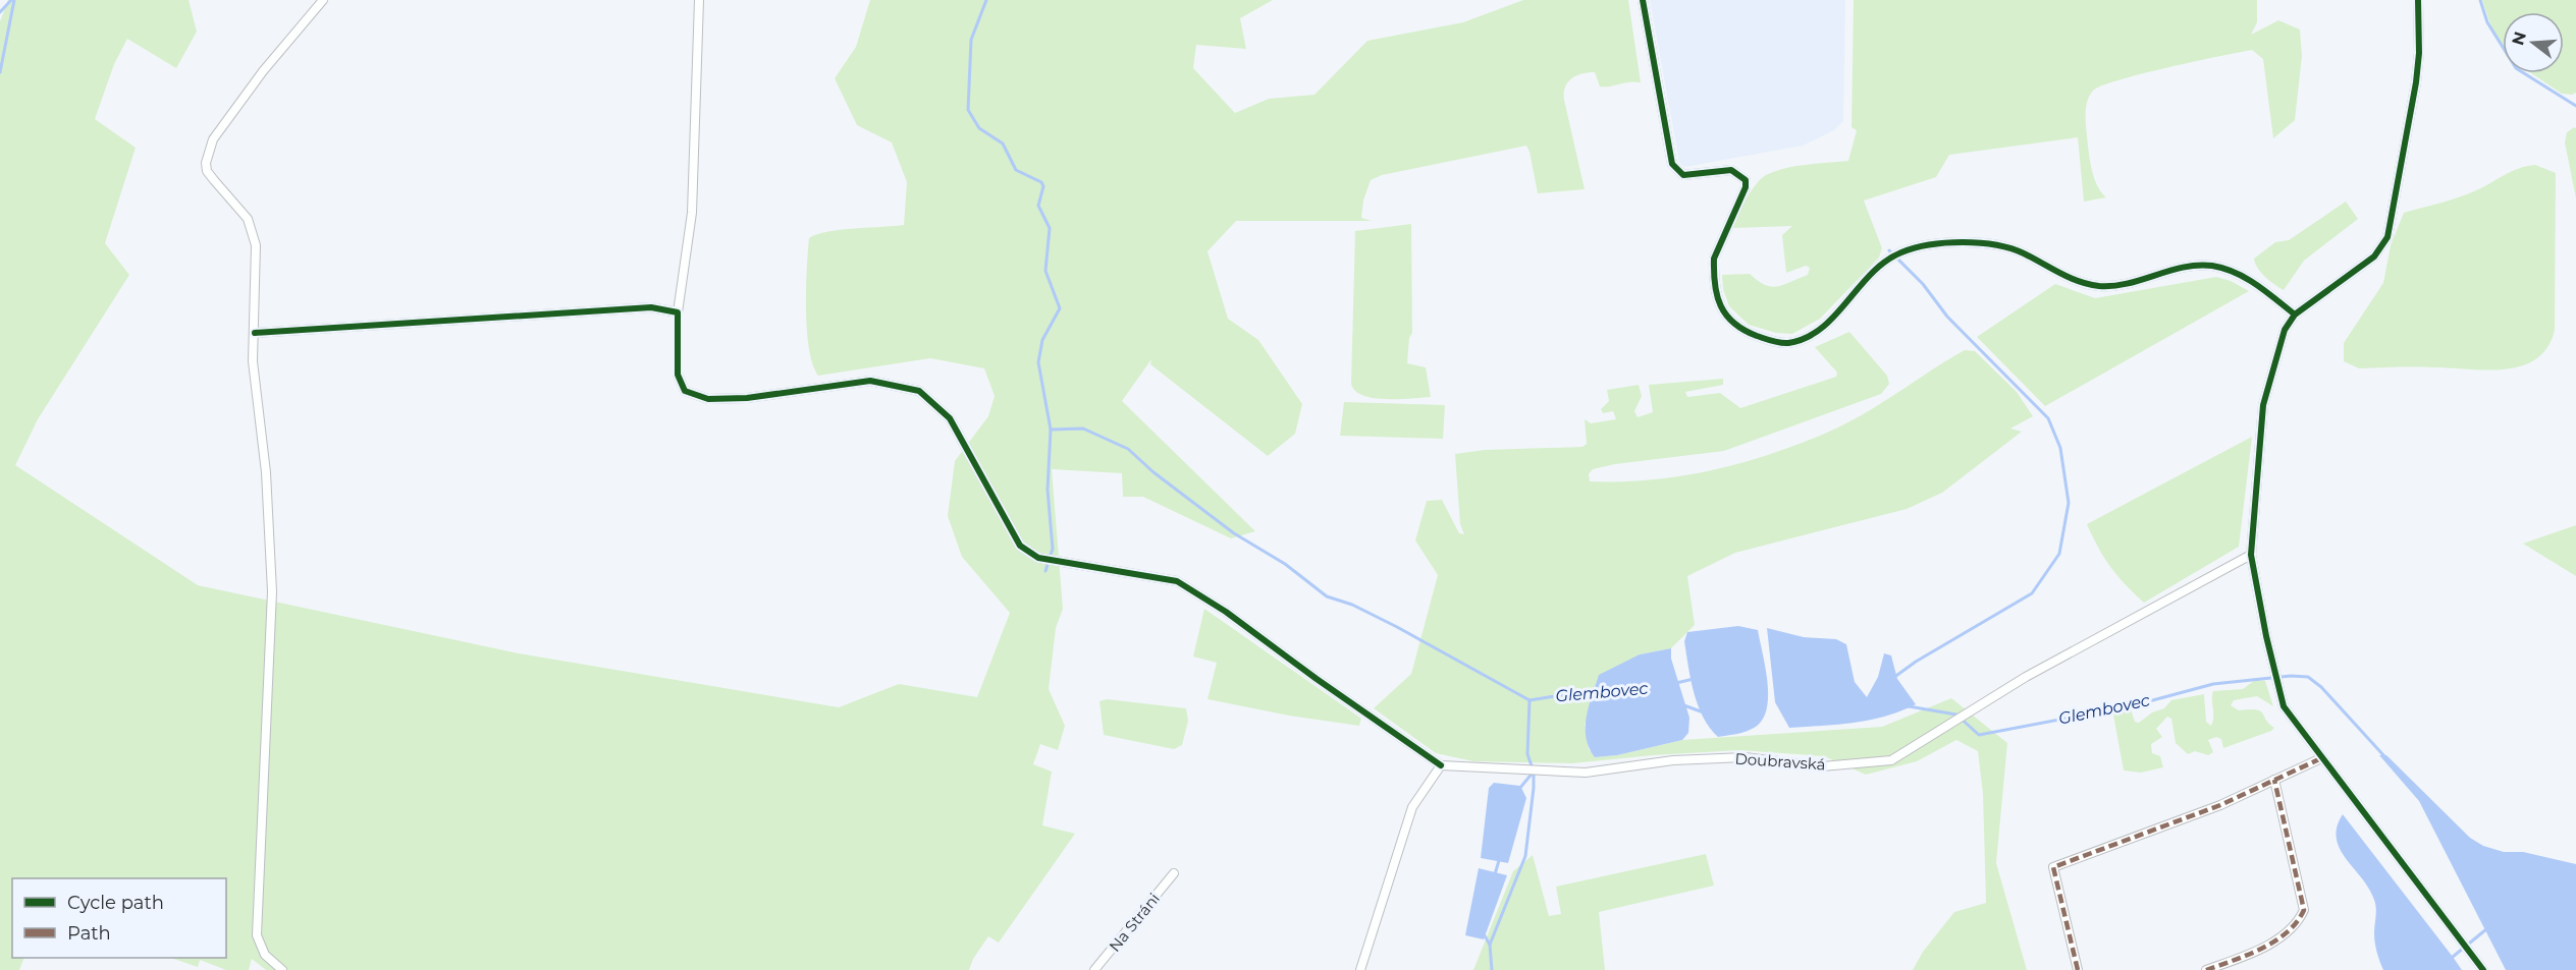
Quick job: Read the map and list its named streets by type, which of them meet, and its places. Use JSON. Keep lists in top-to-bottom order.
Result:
{
  "streets": {
    "street": ["Doubravská", "Na Stráni"]
  },
  "water": ["Glembovec"],
  "legend": ["Cycle path", "Path"],
  "north": "left"
}
